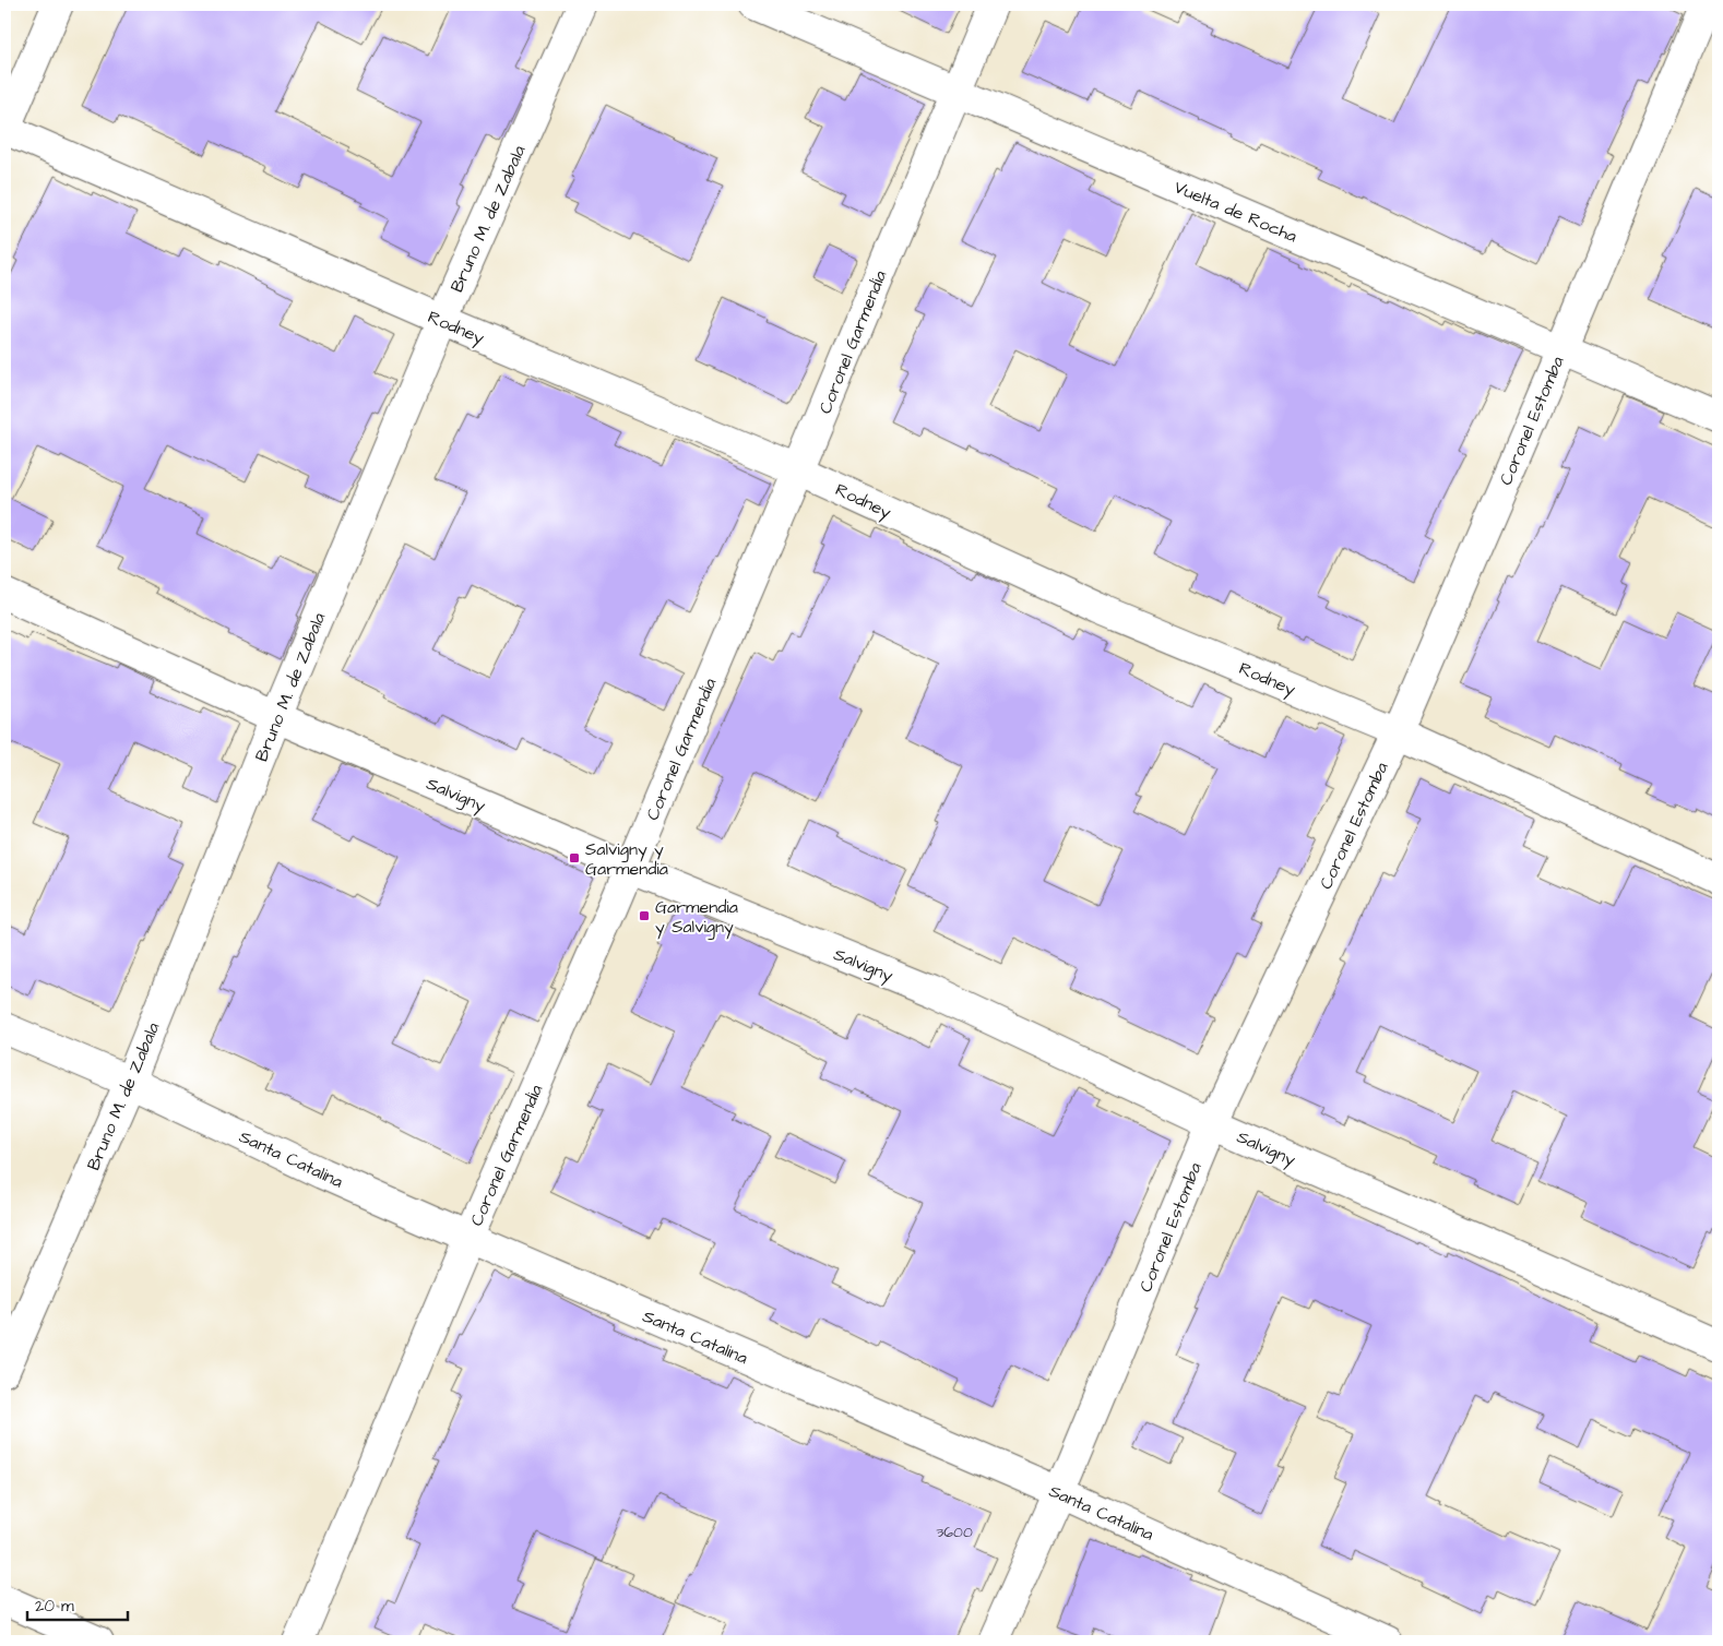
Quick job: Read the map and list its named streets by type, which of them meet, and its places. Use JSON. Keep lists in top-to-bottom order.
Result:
{
  "streets": {
    "street": [
      "Vuelta de Rocha",
      "Bruno M. de Zabala",
      "Rodney",
      "Coronel Garmendia",
      "Coronel Estomba",
      "Salvigny",
      "Santa Catalina"
    ]
  },
  "crossings": [
    ["Vuelta de Rocha", "Coronel Garmendia"],
    ["Vuelta de Rocha", "Coronel Estomba"],
    ["Bruno M. de Zabala", "Rodney"],
    ["Bruno M. de Zabala", "Salvigny"],
    ["Bruno M. de Zabala", "Santa Catalina"],
    ["Rodney", "Coronel Garmendia"],
    ["Rodney", "Coronel Estomba"],
    ["Coronel Garmendia", "Salvigny"],
    ["Coronel Garmendia", "Santa Catalina"],
    ["Coronel Estomba", "Salvigny"],
    ["Coronel Estomba", "Santa Catalina"]
  ],
  "places": {
    "transit": ["Salvigny y Garmendia", "Garmendia y Salvigny"]
  },
  "house_numbers": ["3600"],
  "scale_bar": "20 m"
}
